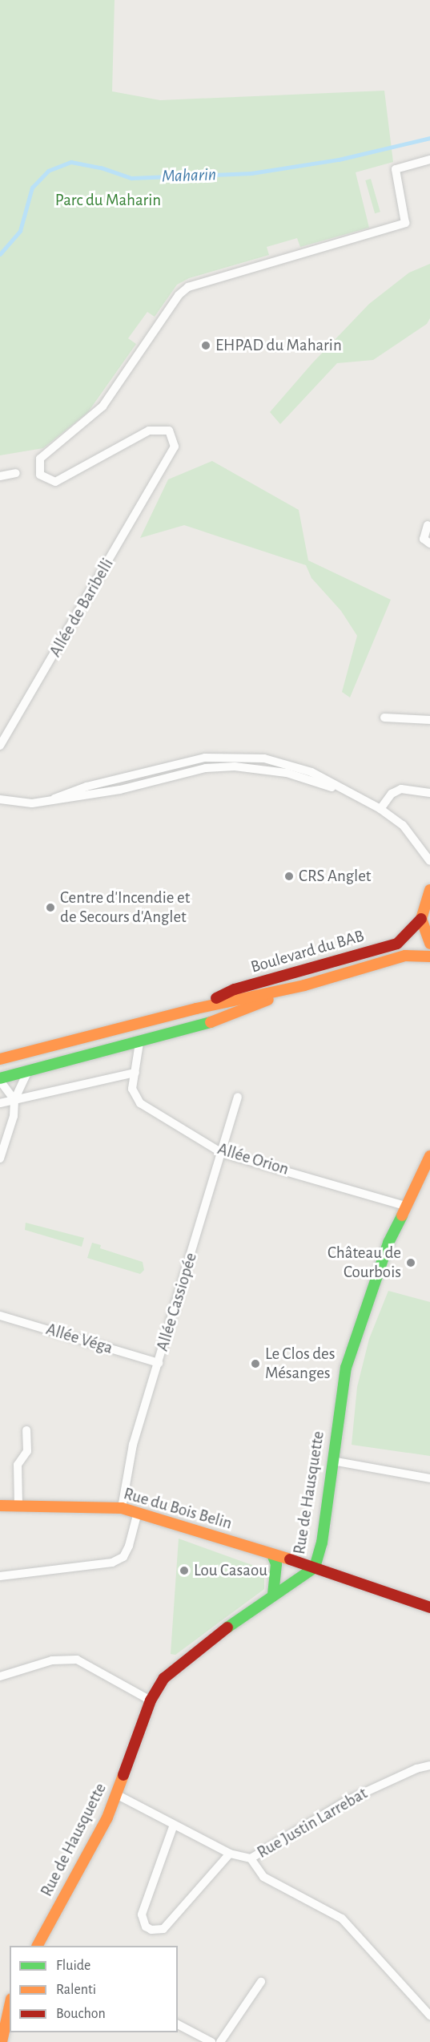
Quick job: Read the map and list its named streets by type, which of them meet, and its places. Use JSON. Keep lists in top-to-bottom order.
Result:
{
  "streets": {
    "street": [
      "Allée de Baribelli",
      "Boulevard du BAB",
      "Allée Orion",
      "Allée Cassiopée",
      "Allée Véga",
      "Rue de Hausquette",
      "Rue du Bois Belin",
      "Rue Justin Larrebat"
    ]
  },
  "crossings": [
    ["Allée Orion", "Allée Cassiopée"],
    ["Allée Orion", "Rue de Hausquette"],
    ["Allée Cassiopée", "Allée Véga"],
    ["Allée Cassiopée", "Rue du Bois Belin"],
    ["Rue de Hausquette", "Rue du Bois Belin"],
    ["Rue de Hausquette", "Rue Justin Larrebat"]
  ],
  "water": ["Maharin"],
  "parks": ["Parc du Maharin"],
  "places": [
    "EHPAD du Maharin",
    "CRS Anglet",
    "Centre d'Incendie et de Secours d'Anglet",
    "Château de Courbois",
    "Le Clos des Mésanges",
    "Lou Casaou"
  ],
  "legend": ["Fluide", "Ralenti", "Bouchon"]
}
